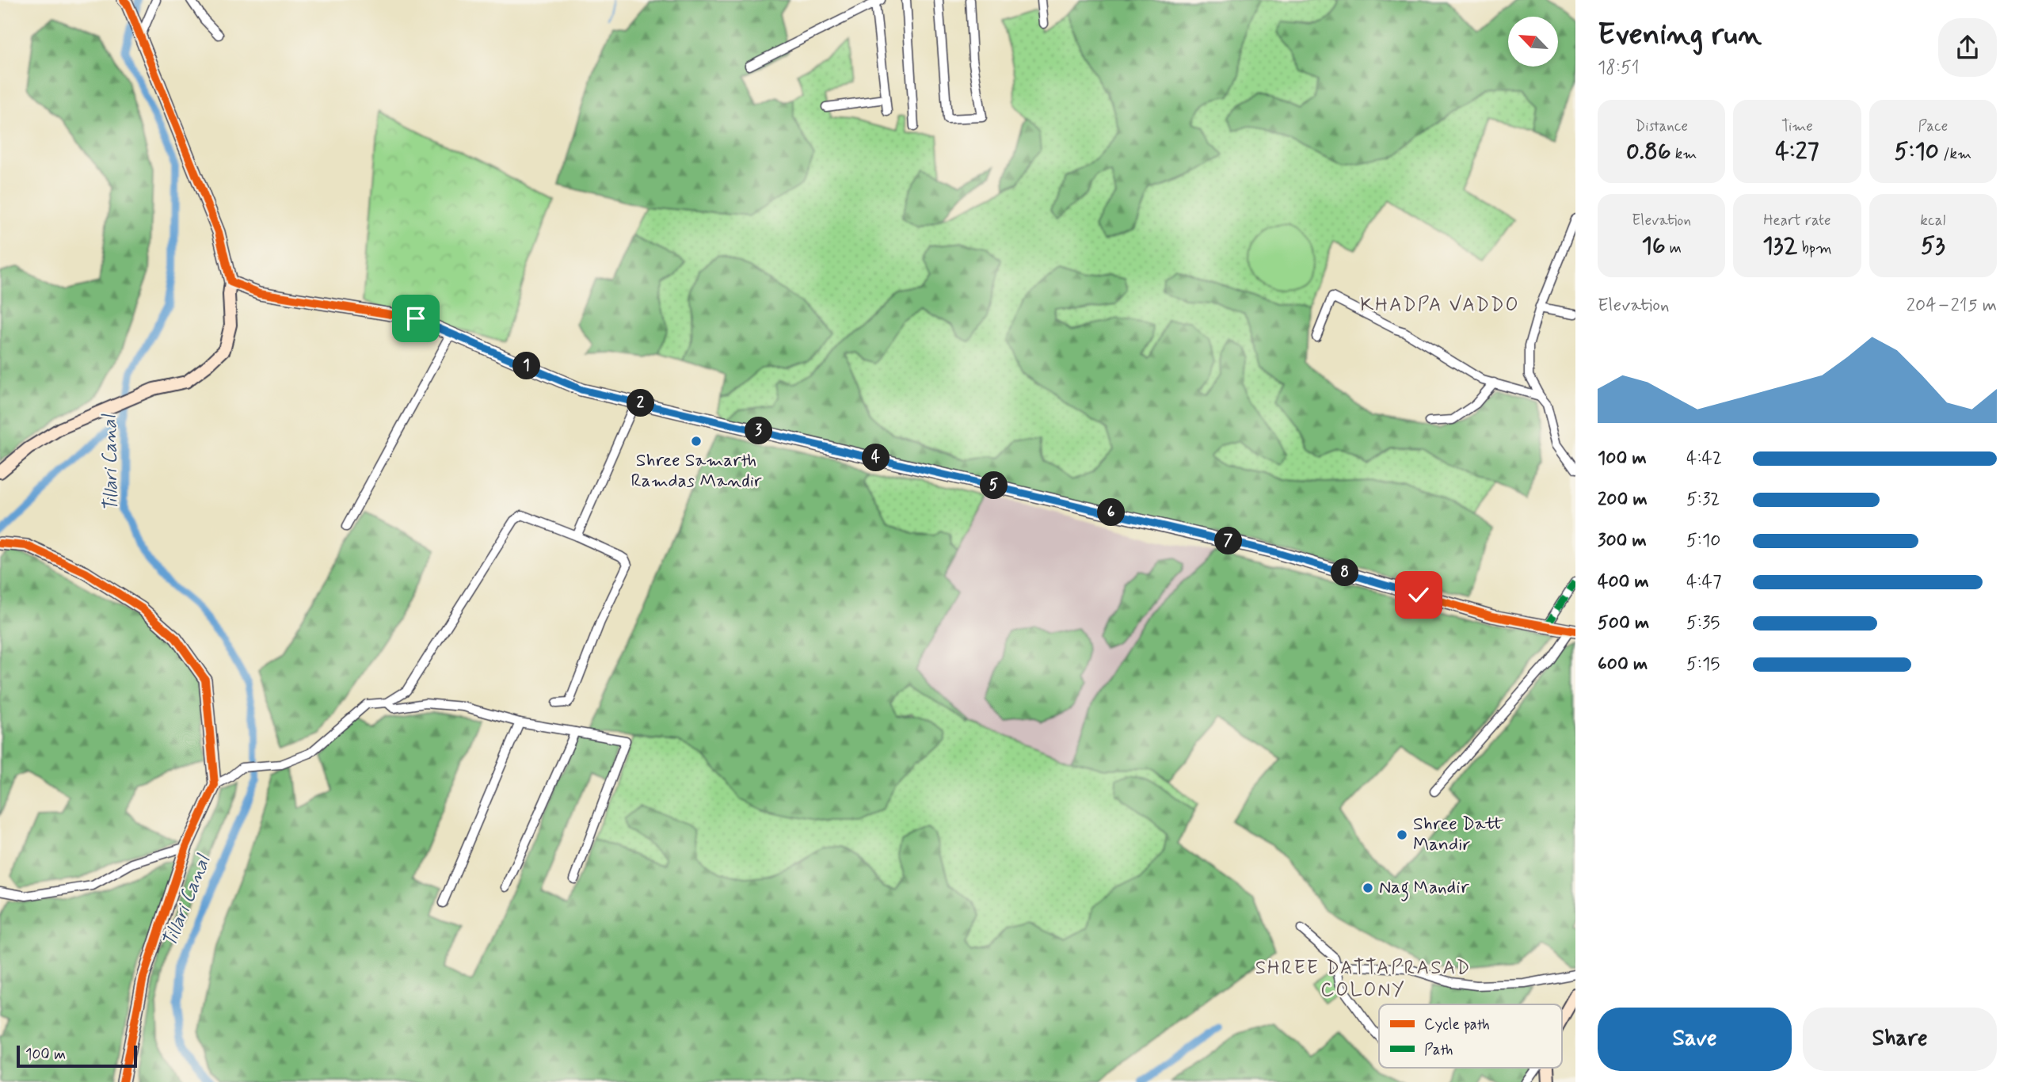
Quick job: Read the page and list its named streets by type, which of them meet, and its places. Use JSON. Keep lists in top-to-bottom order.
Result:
{
  "districts": ["KHADPA VADDO", "SHREE DATTAPRASAD COLONY"],
  "water": ["Tillari Canal"],
  "places": ["Shree Samarth Ramdas Mandir", "Shree Datt Mandir", "Nag Mandir"],
  "legend": ["Cycle path", "Path"],
  "scale_bar": "100 m",
  "north": "top left",
  "page": {
    "heading": ["Evening run", "18:51"],
    "stats": [
      ["Distance", "0.86 km"],
      ["Time", "4:27"],
      ["Pace", "5:10 /km"],
      ["Elevation", "16 m"],
      ["Heart rate", "132 bpm"],
      ["kcal", "53"]
    ],
    "chart": ["Elevation", "204–215 m"],
    "pins": [
      "1",
      "2",
      "3",
      "4",
      "5",
      "6",
      "7",
      "8"
    ],
    "list": [
      {
        "name": "100 m",
        "note": "4:42"
      },
      {
        "name": "200 m",
        "note": "5:32"
      },
      {
        "name": "300 m",
        "note": "5:10"
      },
      {
        "name": "400 m",
        "note": "4:47"
      },
      {
        "name": "500 m",
        "note": "5:35"
      },
      {
        "name": "600 m",
        "note": "5:15"
      }
    ],
    "buttons": ["Save", "Share"],
    "scale": "100 m"
  }
}
